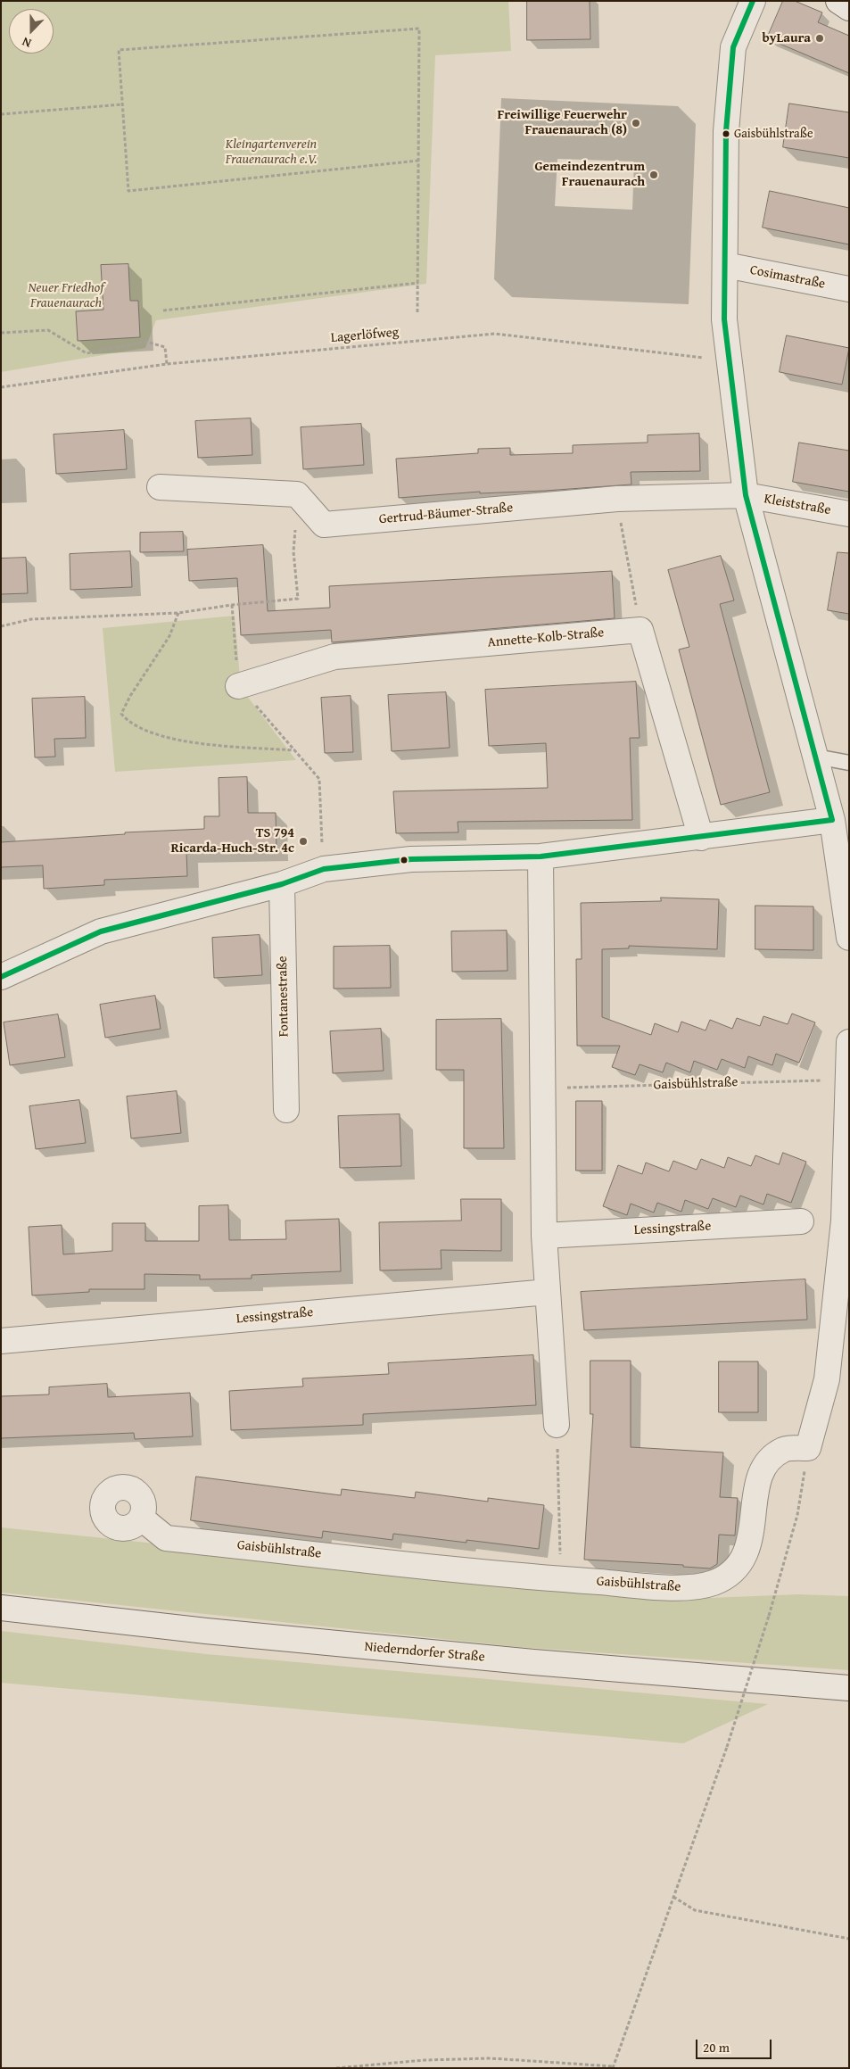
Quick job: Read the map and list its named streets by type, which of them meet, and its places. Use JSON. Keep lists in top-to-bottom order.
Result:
{
  "streets": {
    "street": [
      "Cosimastraße",
      "Kleiststraße",
      "Gertrud-Bäumer-Straße",
      "Annette-Kolb-Straße",
      "Fontanestraße",
      "Gaisbühlstraße",
      "Lessingstraße",
      "Niederndorfer Straße"
    ],
    "path": ["Lagerlöfweg"]
  },
  "crossings": [
    ["Kleiststraße", "Gertrud-Bäumer-Straße"]
  ],
  "parks": ["Kleingartenverein Frauenaurach e.V.", "Neuer Friedhof Frauenaurach"],
  "places": [
    "byLaura",
    "Freiwillige Feuerwehr Frauenaurach (8)",
    "Gaisbühlstraße",
    "Gemeindezentrum Frauenaurach",
    "TS 794 Ricarda-Huch-Str. 4c"
  ],
  "scale_bar": "20 m",
  "north": "bottom"
}
